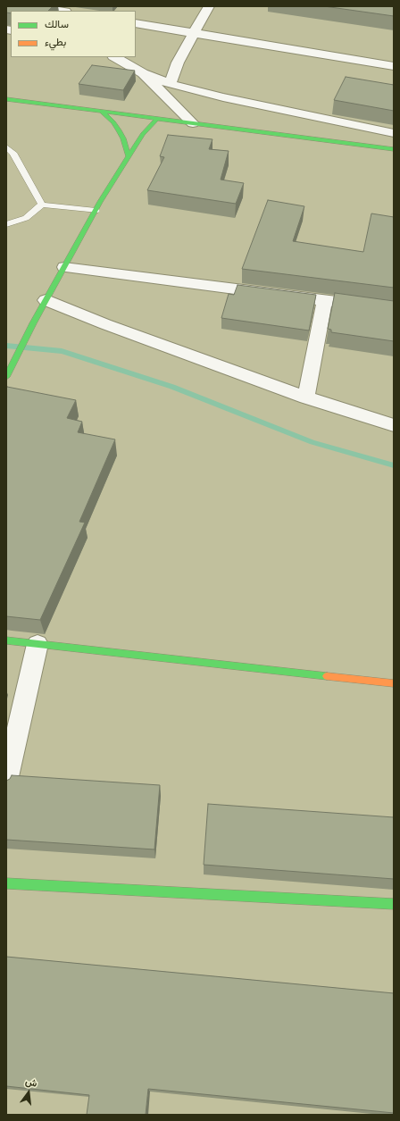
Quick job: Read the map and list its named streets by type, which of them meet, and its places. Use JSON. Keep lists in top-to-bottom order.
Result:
{
  "legend": ["سالك", "بطيء"],
  "north": "top"
}
